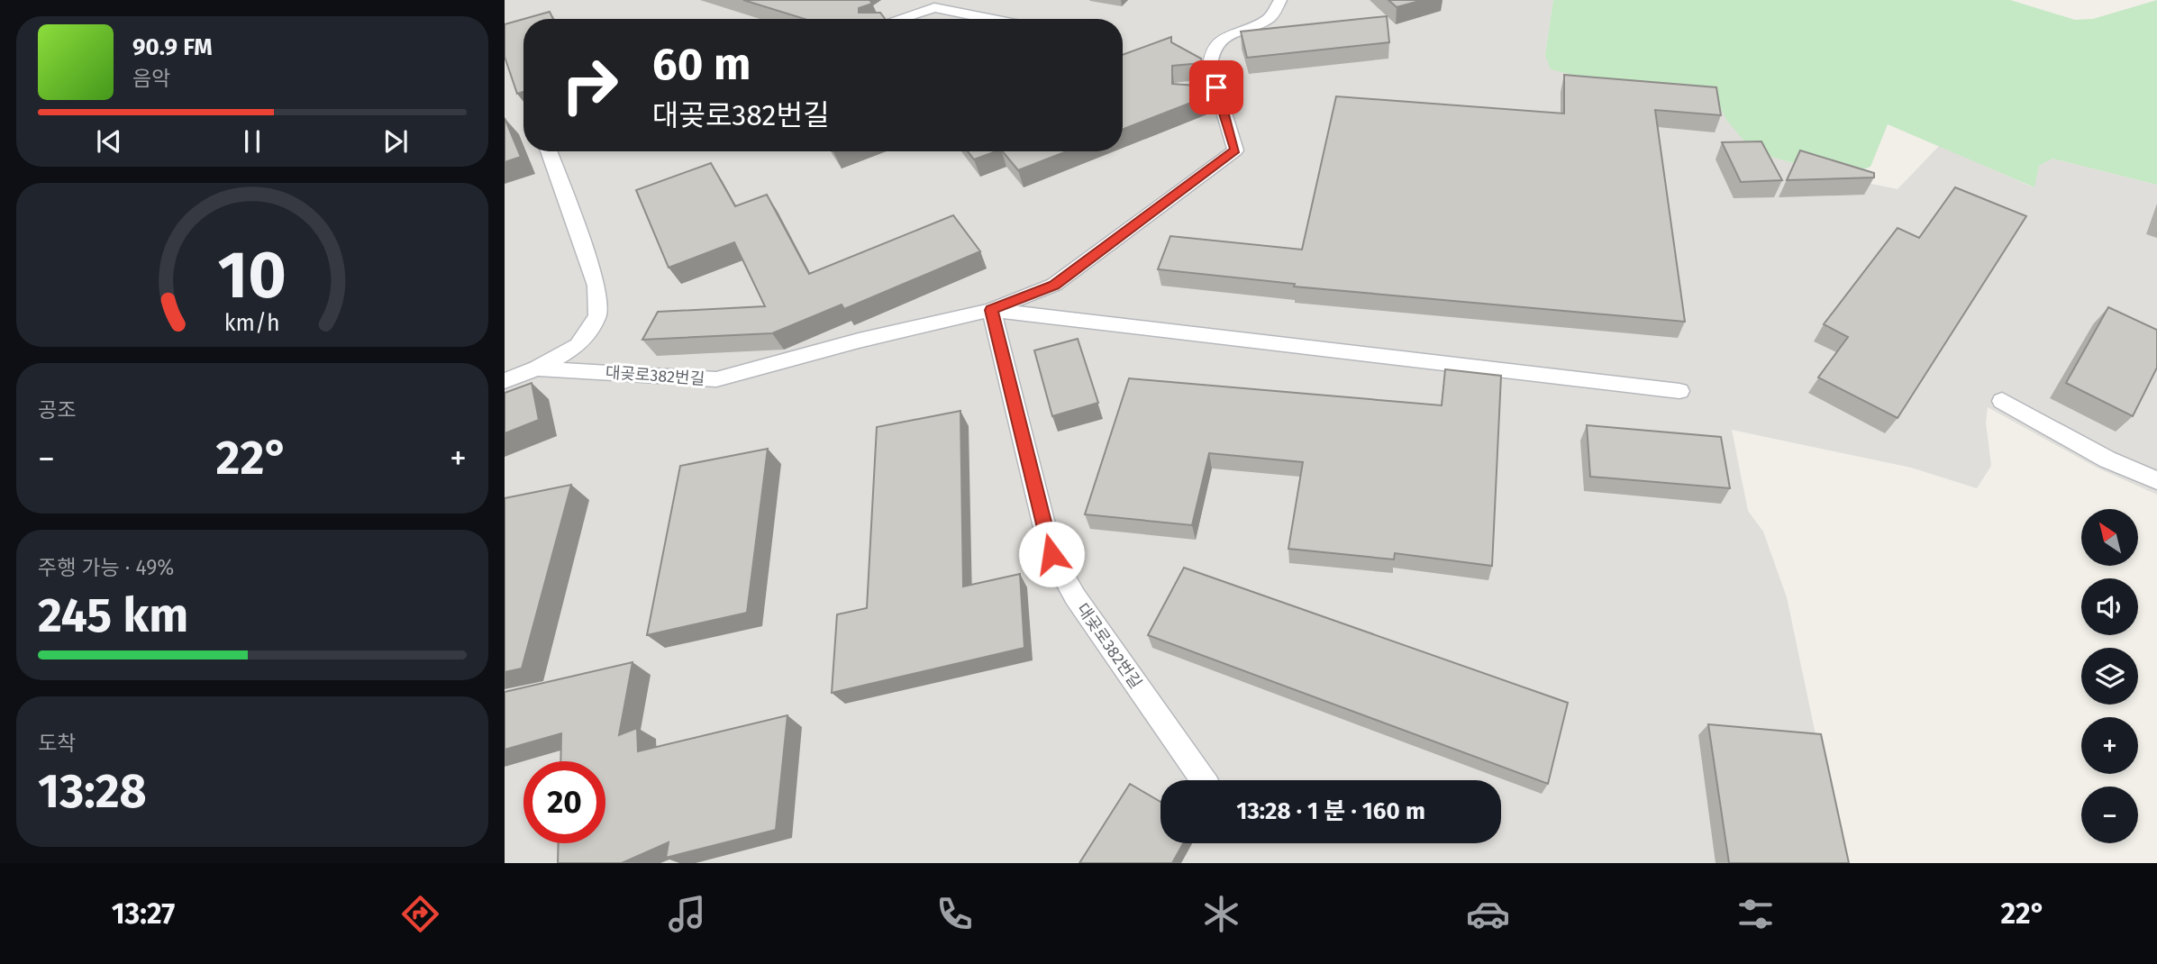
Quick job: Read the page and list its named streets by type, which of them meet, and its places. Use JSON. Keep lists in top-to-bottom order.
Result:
{
  "streets": {
    "lane": ["대곶로382번길"]
  },
  "north": "top left",
  "page": {
    "turn": ["60 m", "대곶로382번길"],
    "song": ["90.9 FM", "음악"],
    "tile": [
      "공조",
      ["주행 가능 · 49%", "245 km"],
      ["도착", "13:28"]
    ],
    "heat": ["−", "22°", "+"],
    "map_buttons": ["+", "−"],
    "limit": "20",
    "trip": "13:28 · 1 분 · 160 m",
    "tabs": ["13:27", "22°"],
    "gauge": ["10", "km/h"]
  }
}
